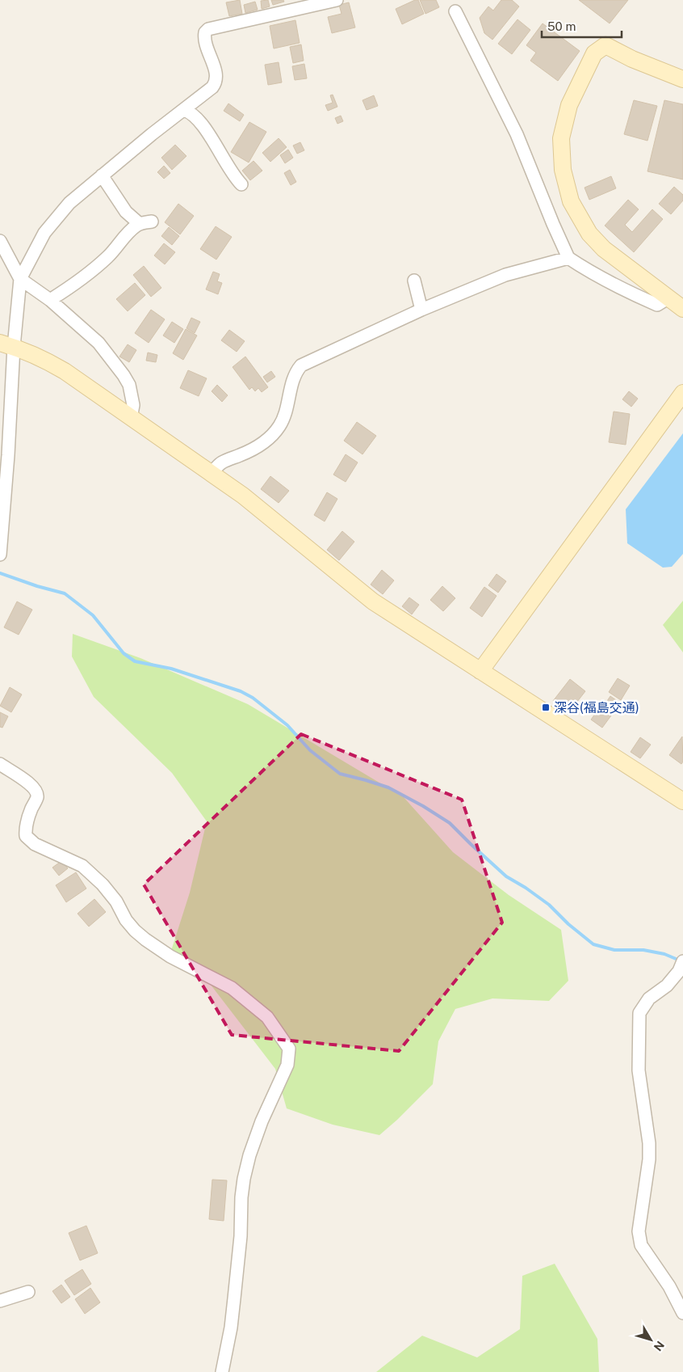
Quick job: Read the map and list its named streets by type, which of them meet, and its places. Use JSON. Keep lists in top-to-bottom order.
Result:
{
  "places": {
    "transit": ["深谷(福島交通)"]
  },
  "scale_bar": "50 m",
  "north": "bottom right"
}
